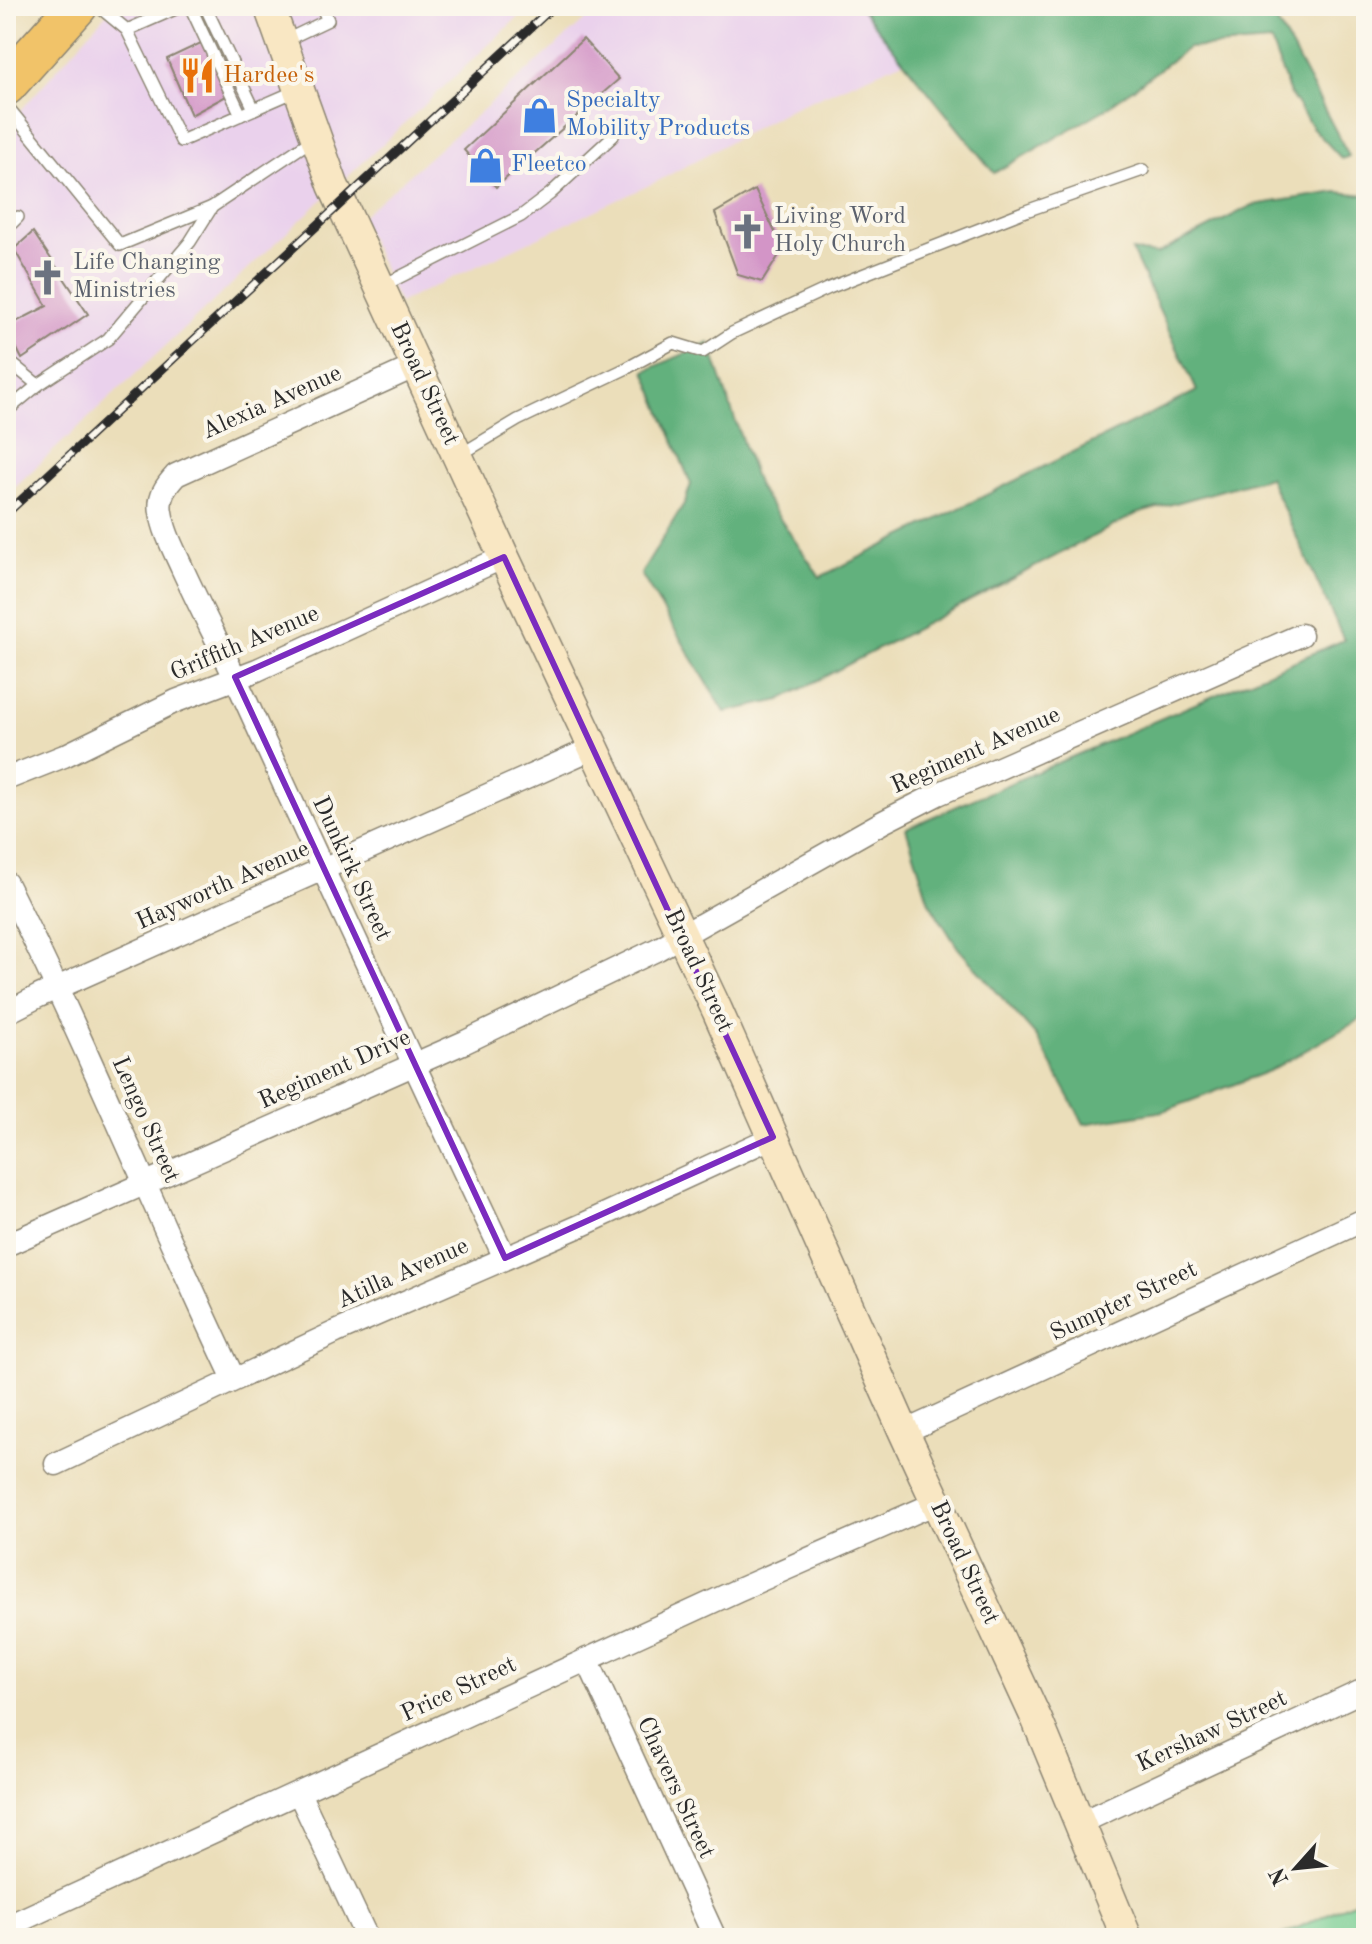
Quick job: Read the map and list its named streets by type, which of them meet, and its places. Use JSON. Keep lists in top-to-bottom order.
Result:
{
  "streets": {
    "street": [
      "Broad Street",
      "Alexia Avenue",
      "Griffith Avenue",
      "Regiment Avenue",
      "Dunkirk Street",
      "Hayworth Avenue",
      "Regiment Drive",
      "Lengo Street",
      "Atilla Avenue",
      "Sumpter Street",
      "Price Street",
      "Kershaw Street",
      "Chavers Street"
    ]
  },
  "crossings": [
    ["Broad Street", "Alexia Avenue"],
    ["Broad Street", "Griffith Avenue"],
    ["Broad Street", "Regiment Avenue"],
    ["Broad Street", "Hayworth Avenue"],
    ["Broad Street", "Regiment Drive"],
    ["Broad Street", "Atilla Avenue"],
    ["Broad Street", "Sumpter Street"],
    ["Broad Street", "Price Street"],
    ["Broad Street", "Kershaw Street"],
    ["Alexia Avenue", "Dunkirk Street"],
    ["Griffith Avenue", "Dunkirk Street"],
    ["Regiment Avenue", "Regiment Drive"],
    ["Dunkirk Street", "Hayworth Avenue"],
    ["Dunkirk Street", "Regiment Drive"],
    ["Dunkirk Street", "Atilla Avenue"],
    ["Hayworth Avenue", "Lengo Street"],
    ["Regiment Drive", "Lengo Street"],
    ["Lengo Street", "Atilla Avenue"],
    ["Price Street", "Chavers Street"]
  ],
  "places": {
    "restaurant": ["Hardee's"],
    "shop": ["Specialty Mobility Products", "Fleetco"],
    "church": ["Living Word Holy Church", "Life Changing Ministries"]
  },
  "north": "bottom left"
}
